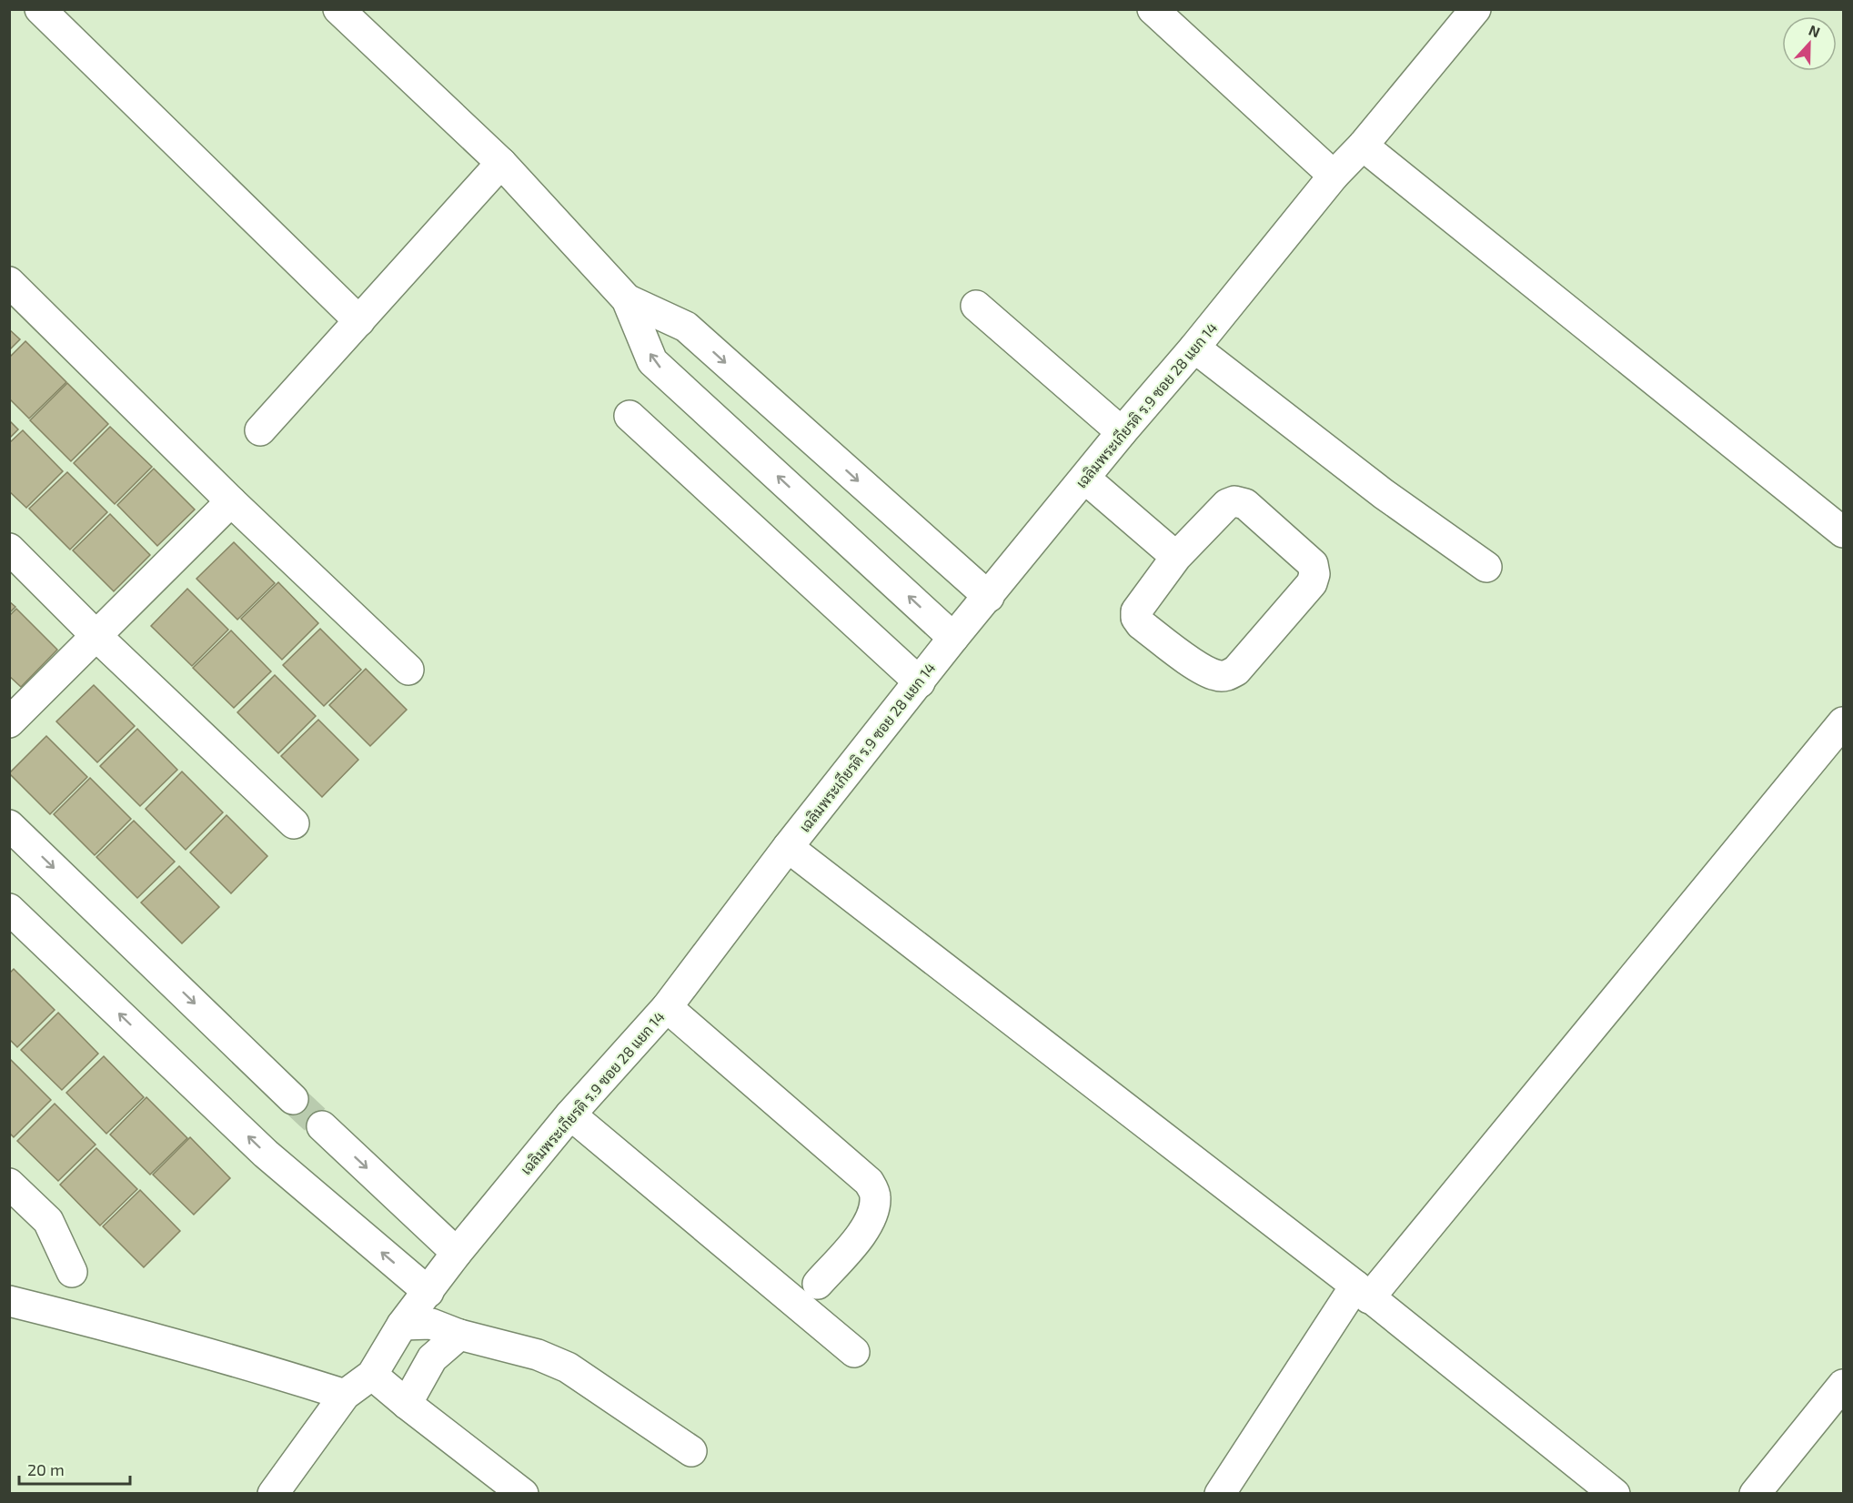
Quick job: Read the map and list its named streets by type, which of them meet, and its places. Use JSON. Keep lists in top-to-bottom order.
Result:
{
  "streets": {
    "street": ["เฉลิมพระเกียรติ ร.9 ซอย 28 แยก 14"]
  },
  "scale_bar": "20 m",
  "north": "top"
}
